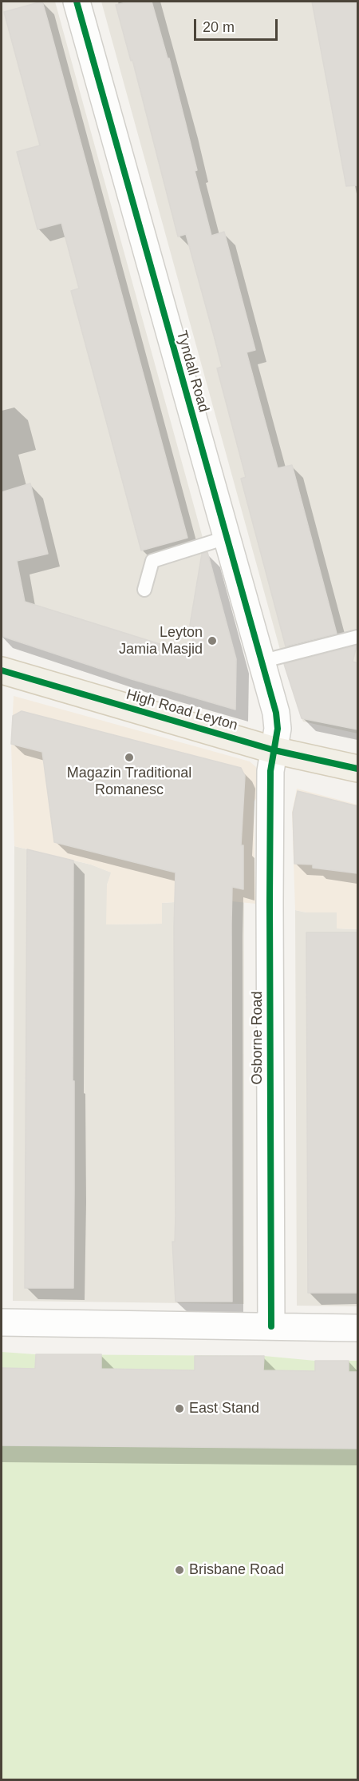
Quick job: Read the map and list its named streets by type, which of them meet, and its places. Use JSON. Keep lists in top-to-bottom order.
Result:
{
  "streets": {
    "main road": ["High Road Leyton"],
    "street": ["Tyndall Road", "Osborne Road"]
  },
  "crossings": [
    ["Tyndall Road", "High Road Leyton"],
    ["Tyndall Road", "Osborne Road"],
    ["High Road Leyton", "Osborne Road"]
  ],
  "places": [
    "Leyton Jamia Masjid",
    "Magazin Traditional Romanesc",
    "East Stand",
    "Brisbane Road"
  ],
  "scale_bar": "20 m"
}
